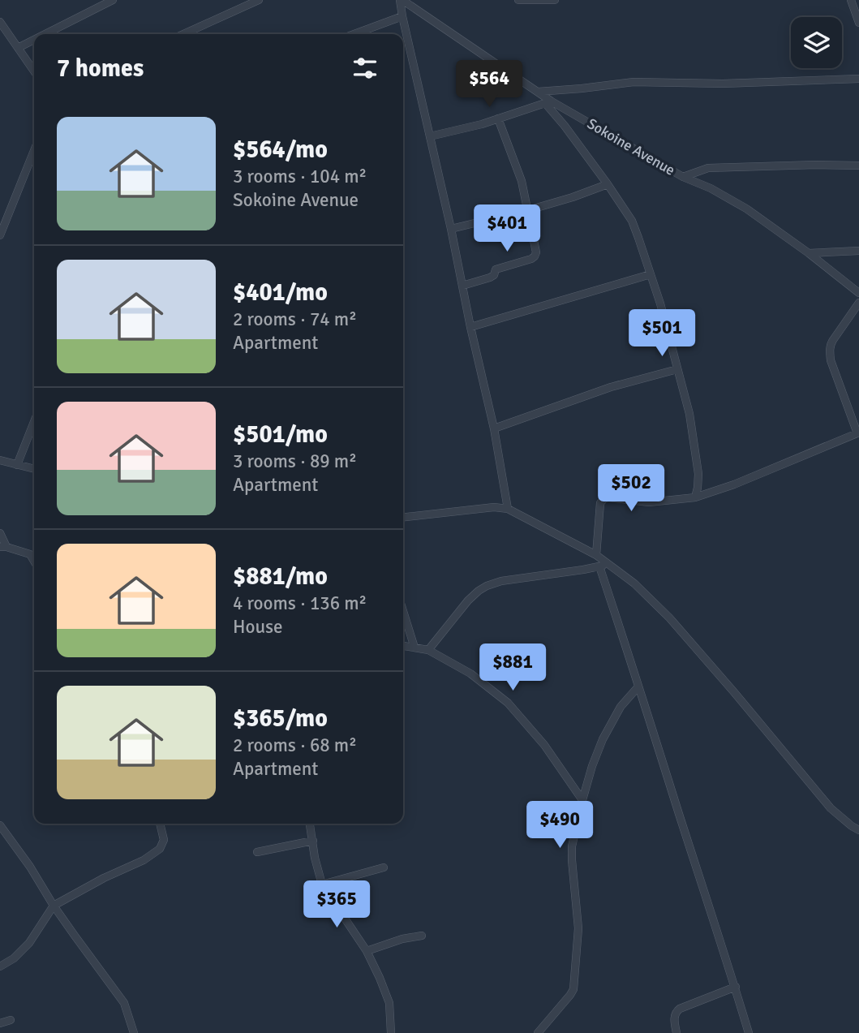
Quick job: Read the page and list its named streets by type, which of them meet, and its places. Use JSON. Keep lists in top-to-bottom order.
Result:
{
  "streets": {
    "street": ["Sokoine Avenue"]
  },
  "page": {
    "heading": "7 homes",
    "price": [
      "$564",
      "$401",
      "$501",
      "$502",
      "$881",
      "$490",
      "$365"
    ],
    "list": [
      {
        "name": "$564/mo",
        "note": "3 rooms · 104 m² · Sokoine Avenue"
      },
      {
        "name": "$401/mo",
        "note": "2 rooms · 74 m² · Apartment"
      },
      {
        "name": "$501/mo",
        "note": "3 rooms · 89 m² · Apartment"
      },
      {
        "name": "$881/mo",
        "note": "4 rooms · 136 m² · House"
      },
      {
        "name": "$365/mo",
        "note": "2 rooms · 68 m² · Apartment"
      }
    ]
  }
}
